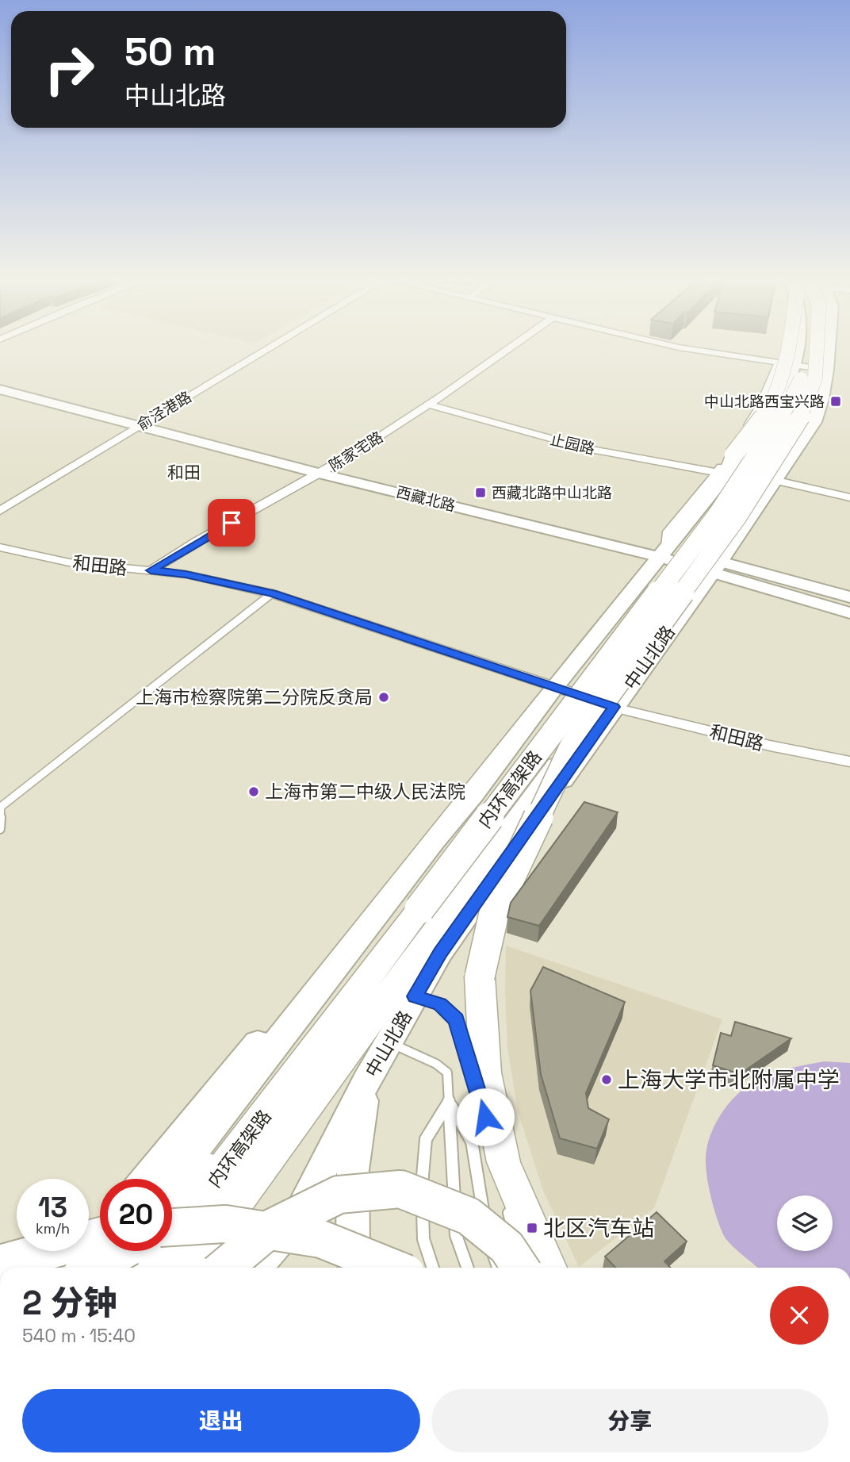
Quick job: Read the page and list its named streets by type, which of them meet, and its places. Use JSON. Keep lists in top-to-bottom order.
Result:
{
  "streets": {
    "highway": ["内环高架路"],
    "main road": ["西藏北路", "中山北路"],
    "street": [
      "俞泾港路",
      "止园路",
      "陈家宅路",
      "和田路"
    ]
  },
  "crossings": [
    ["俞泾港路", "西藏北路"],
    ["止园路", "陈家宅路"],
    ["陈家宅路", "西藏北路"],
    ["陈家宅路", "和田路"],
    ["西藏北路", "中山北路"],
    ["和田路", "中山北路"]
  ],
  "districts": ["和田"],
  "places": {
    "transit": ["中山北路西宝兴路", "西藏北路中山北路", "北区汽车站"],
    "other": ["上海市检察院第二分院反贪局", "上海市第二中级人民法院", "上海大学市北附属中学"]
  },
  "page": {
    "turn": ["50 m", "中山北路"],
    "speed": "13 km/h",
    "limit": "20",
    "heading": ["2 分钟", "540 m · 15:40"],
    "buttons": ["退出", "分享"]
  }
}
